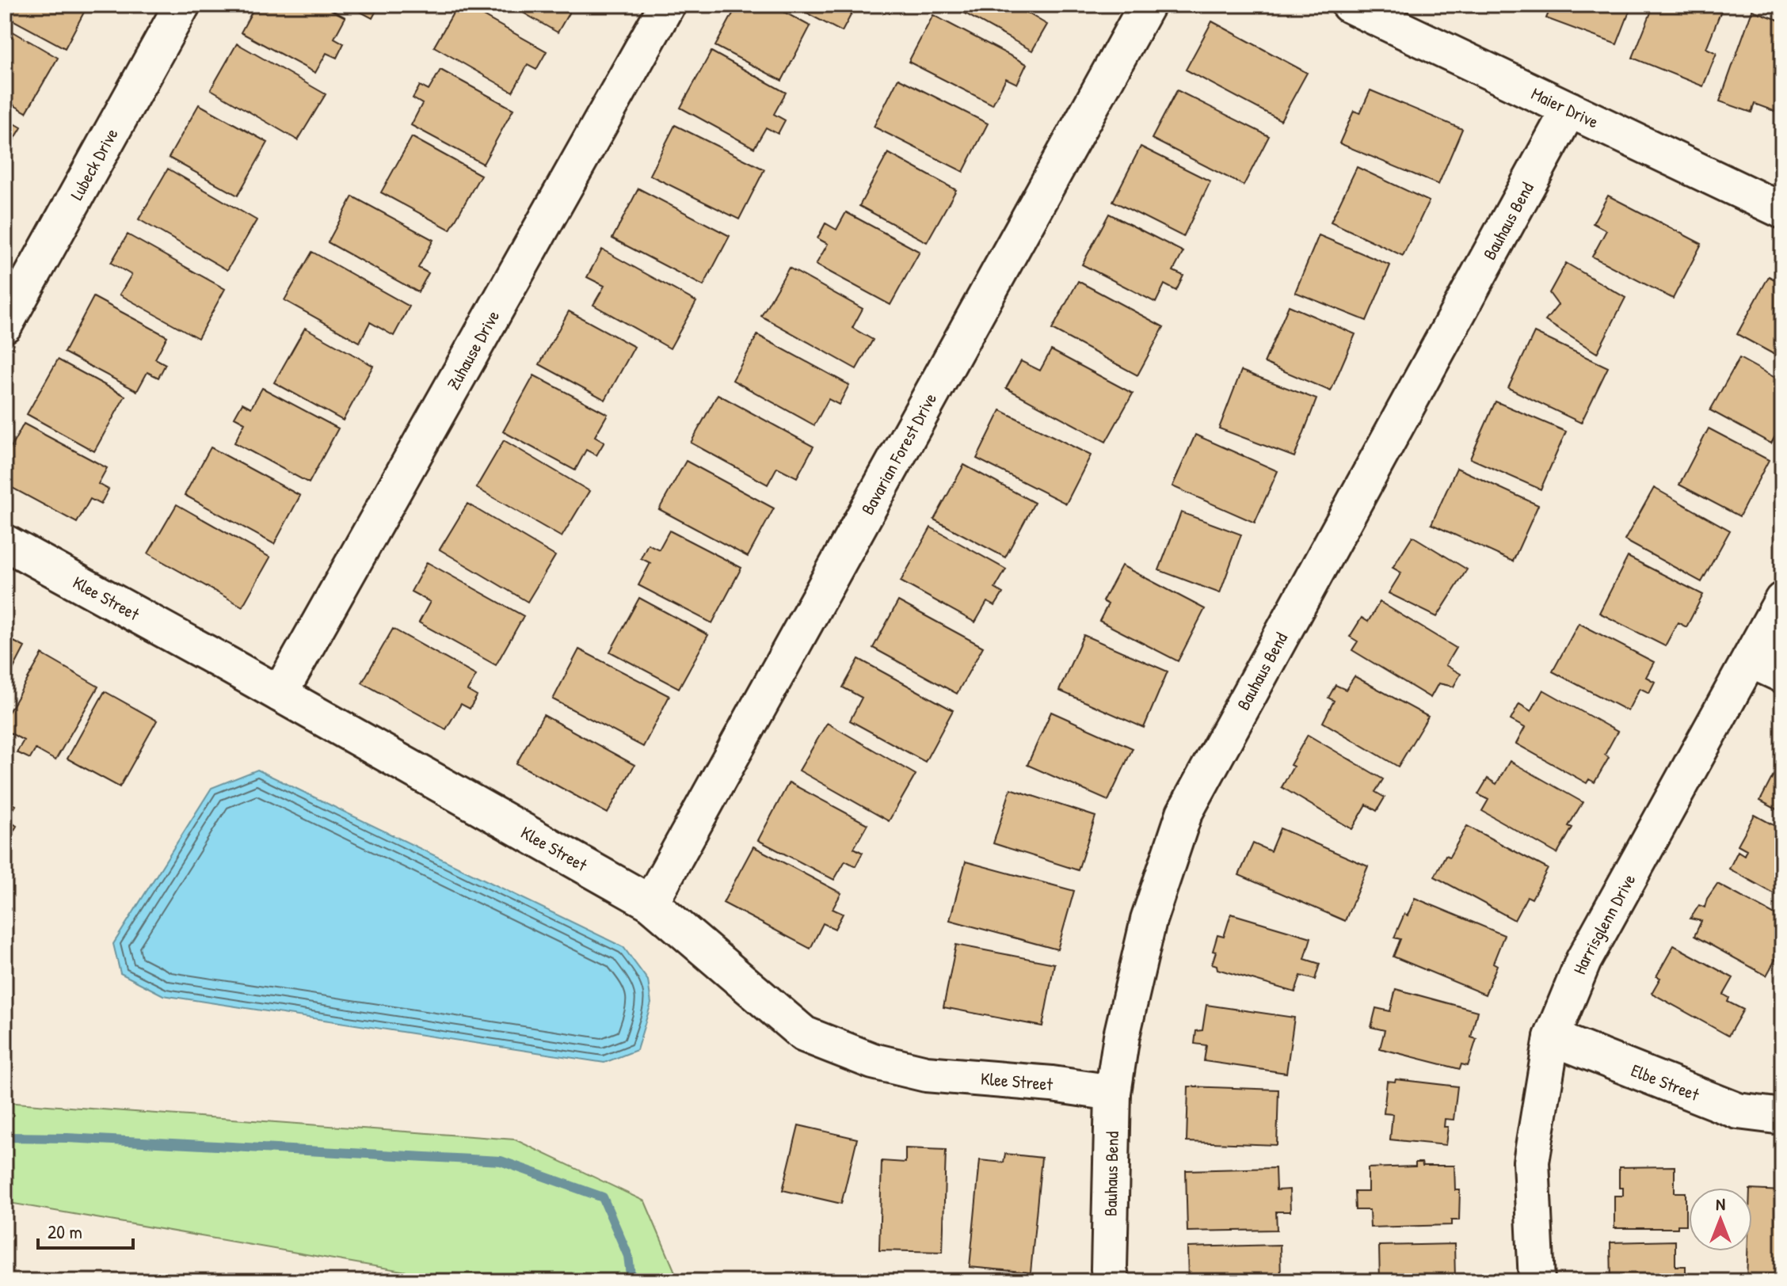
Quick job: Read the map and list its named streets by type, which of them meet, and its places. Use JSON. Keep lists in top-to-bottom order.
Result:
{
  "streets": {
    "street": [
      "Maier Drive",
      "Lubeck Drive",
      "Bauhaus Bend",
      "Zuhause Drive",
      "Bavarian Forest Drive",
      "Klee Street",
      "Harrisglenn Drive",
      "Elbe Street"
    ]
  },
  "crossings": [
    ["Maier Drive", "Bauhaus Bend"],
    ["Bauhaus Bend", "Klee Street"],
    ["Zuhause Drive", "Klee Street"],
    ["Bavarian Forest Drive", "Klee Street"],
    ["Harrisglenn Drive", "Elbe Street"]
  ],
  "scale_bar": "20 m",
  "north": "top"
}
